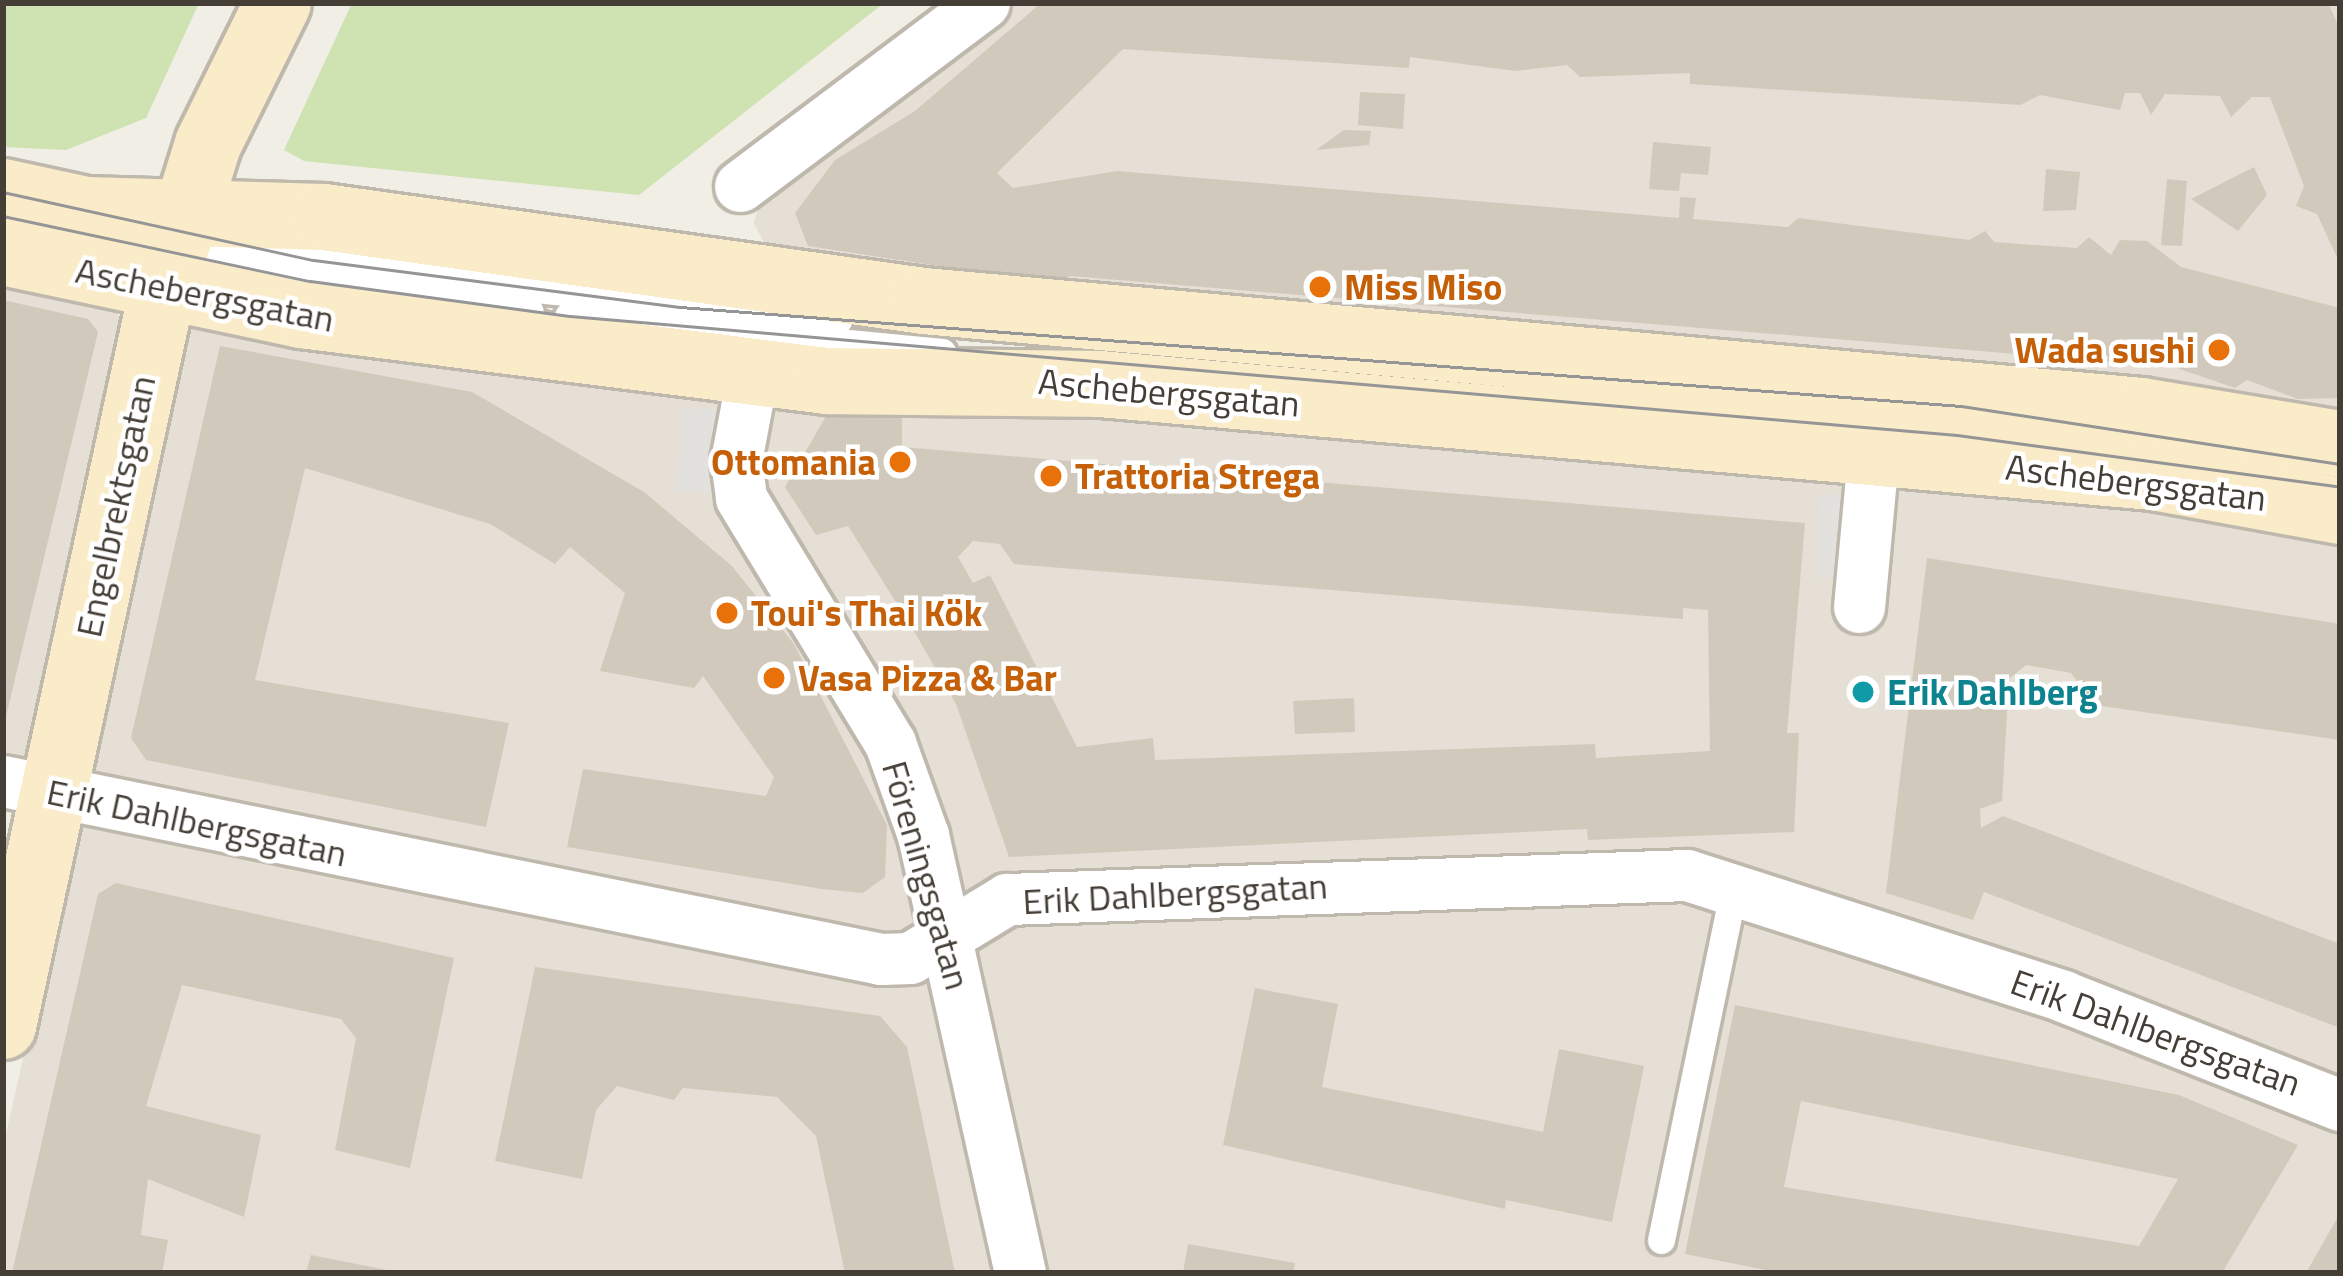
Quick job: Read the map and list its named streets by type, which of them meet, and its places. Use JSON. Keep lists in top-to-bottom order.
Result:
{
  "streets": {
    "street": [
      "Aschebergsgatan",
      "Engelbrektsgatan",
      "Erik Dahlbergsgatan",
      "Föreningsgatan"
    ]
  },
  "crossings": [
    ["Aschebergsgatan", "Engelbrektsgatan"],
    ["Aschebergsgatan", "Föreningsgatan"],
    ["Engelbrektsgatan", "Erik Dahlbergsgatan"],
    ["Erik Dahlbergsgatan", "Föreningsgatan"]
  ],
  "places": [
    "Miss Miso",
    "Wada sushi",
    "Ottomania",
    "Trattoria Strega",
    "Toui's Thai Kök",
    "Vasa Pizza & Bar",
    "Erik Dahlberg"
  ]
}
